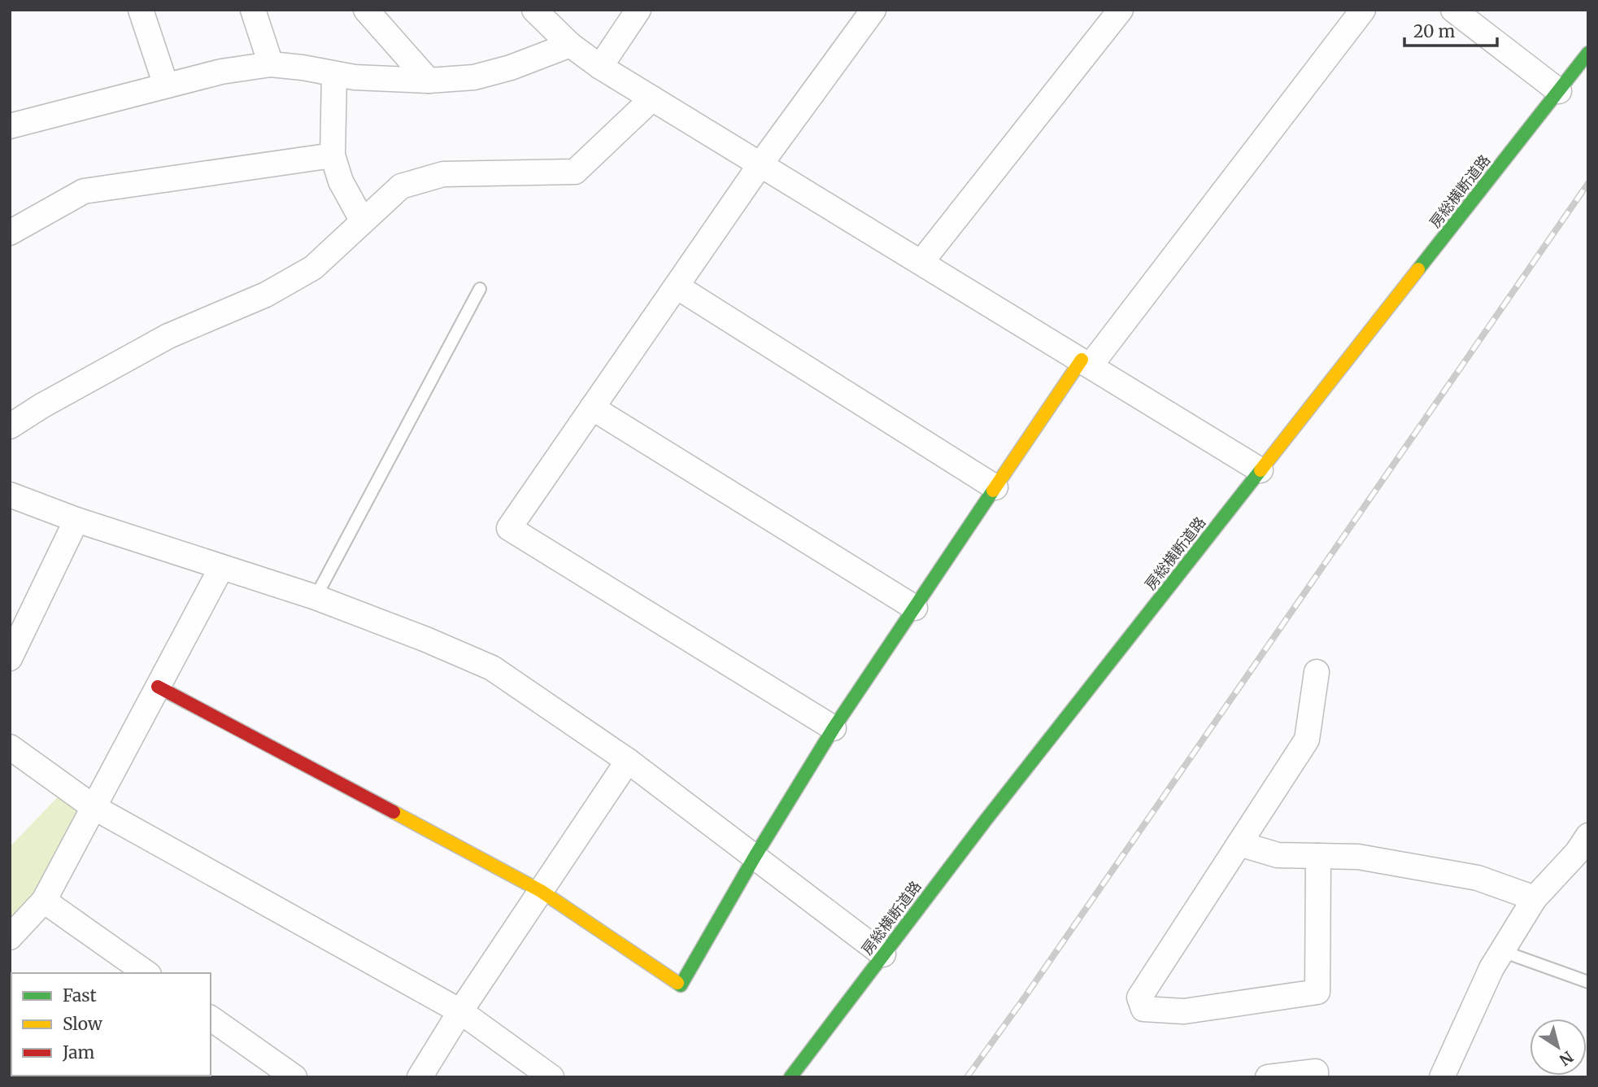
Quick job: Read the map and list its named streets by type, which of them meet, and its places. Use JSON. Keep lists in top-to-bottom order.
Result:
{
  "streets": {
    "main road": ["房総横断道路"]
  },
  "legend": ["Fast", "Slow", "Jam"],
  "scale_bar": "20 m",
  "north": "bottom right"
}
